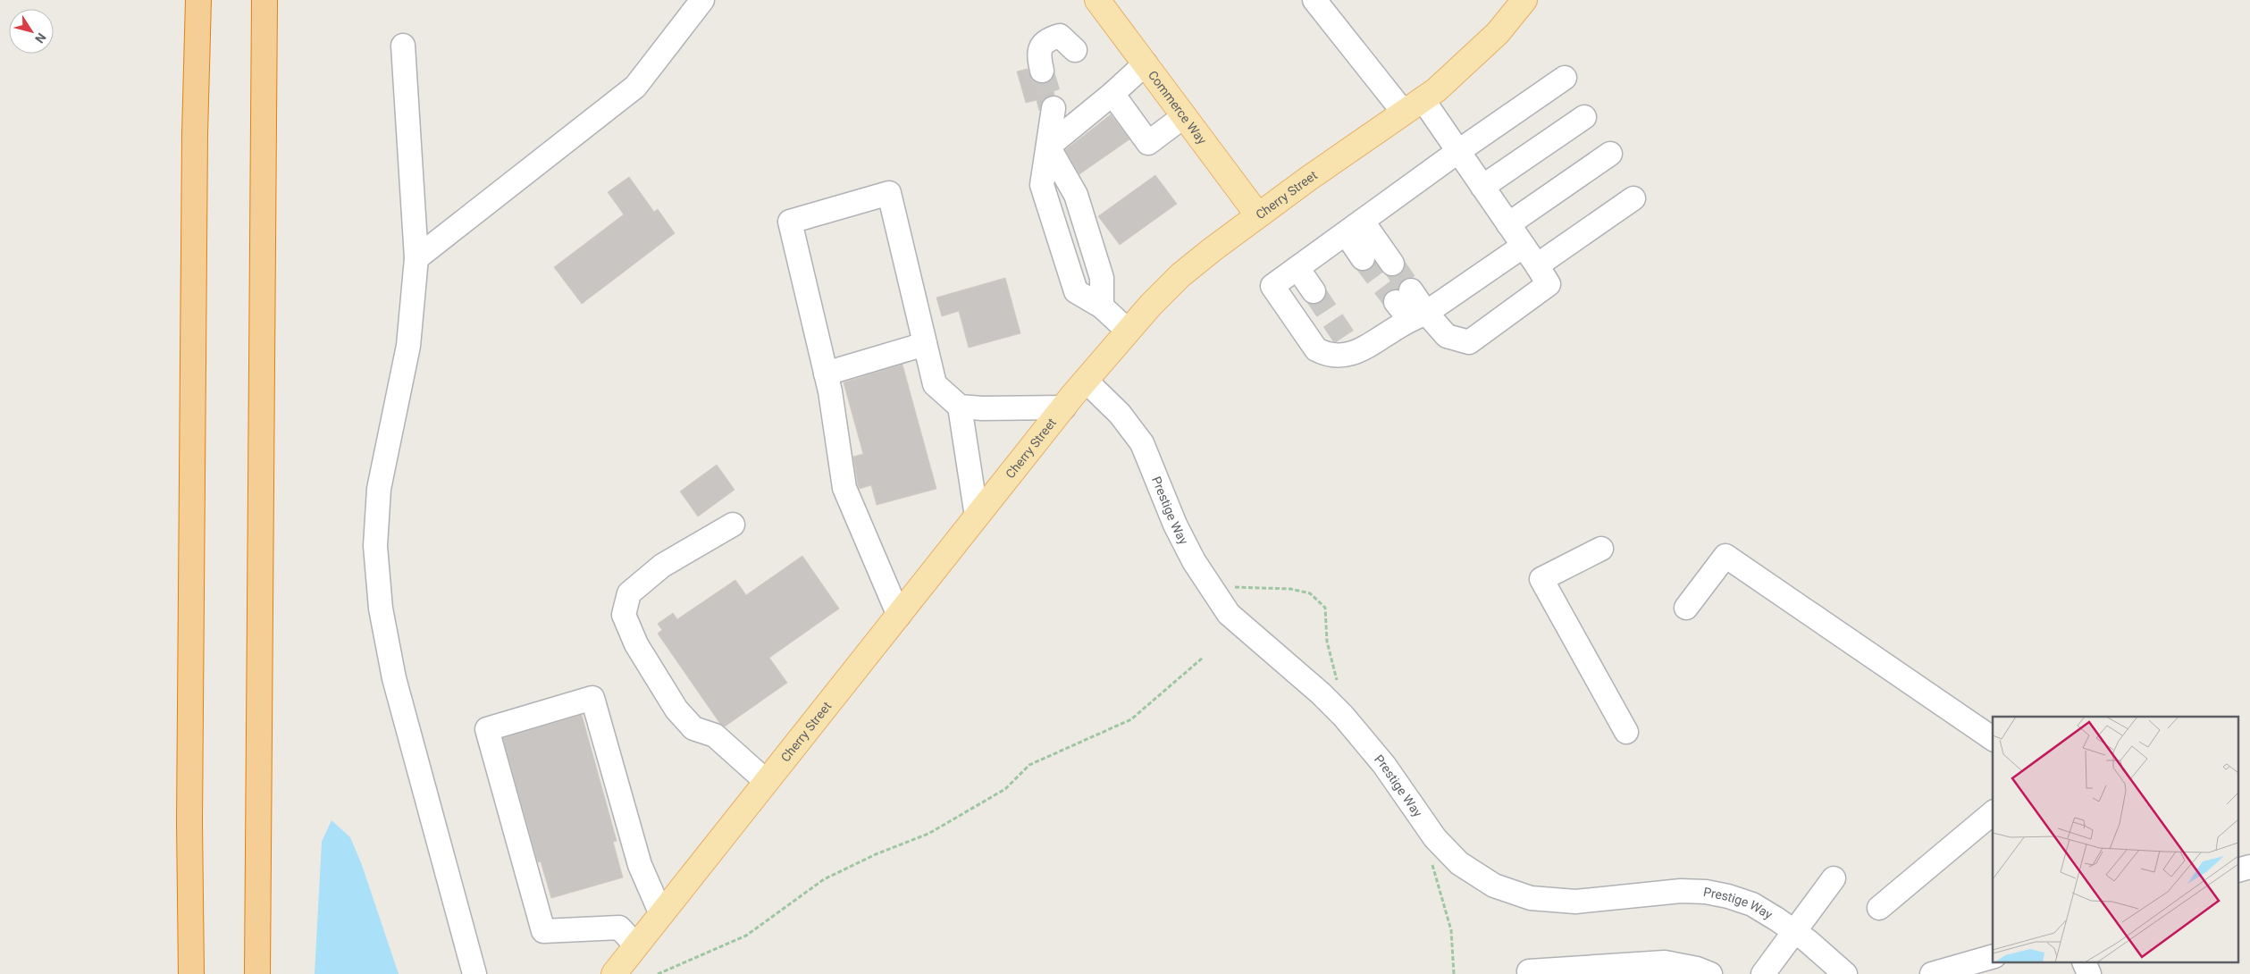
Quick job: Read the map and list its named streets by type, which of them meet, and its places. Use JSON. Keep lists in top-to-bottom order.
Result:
{
  "streets": {
    "main road": ["Commerce Way", "Cherry Street"],
    "street": ["Prestige Way"]
  },
  "crossings": [
    ["Commerce Way", "Cherry Street"],
    ["Cherry Street", "Prestige Way"]
  ],
  "north": "bottom right"
}
